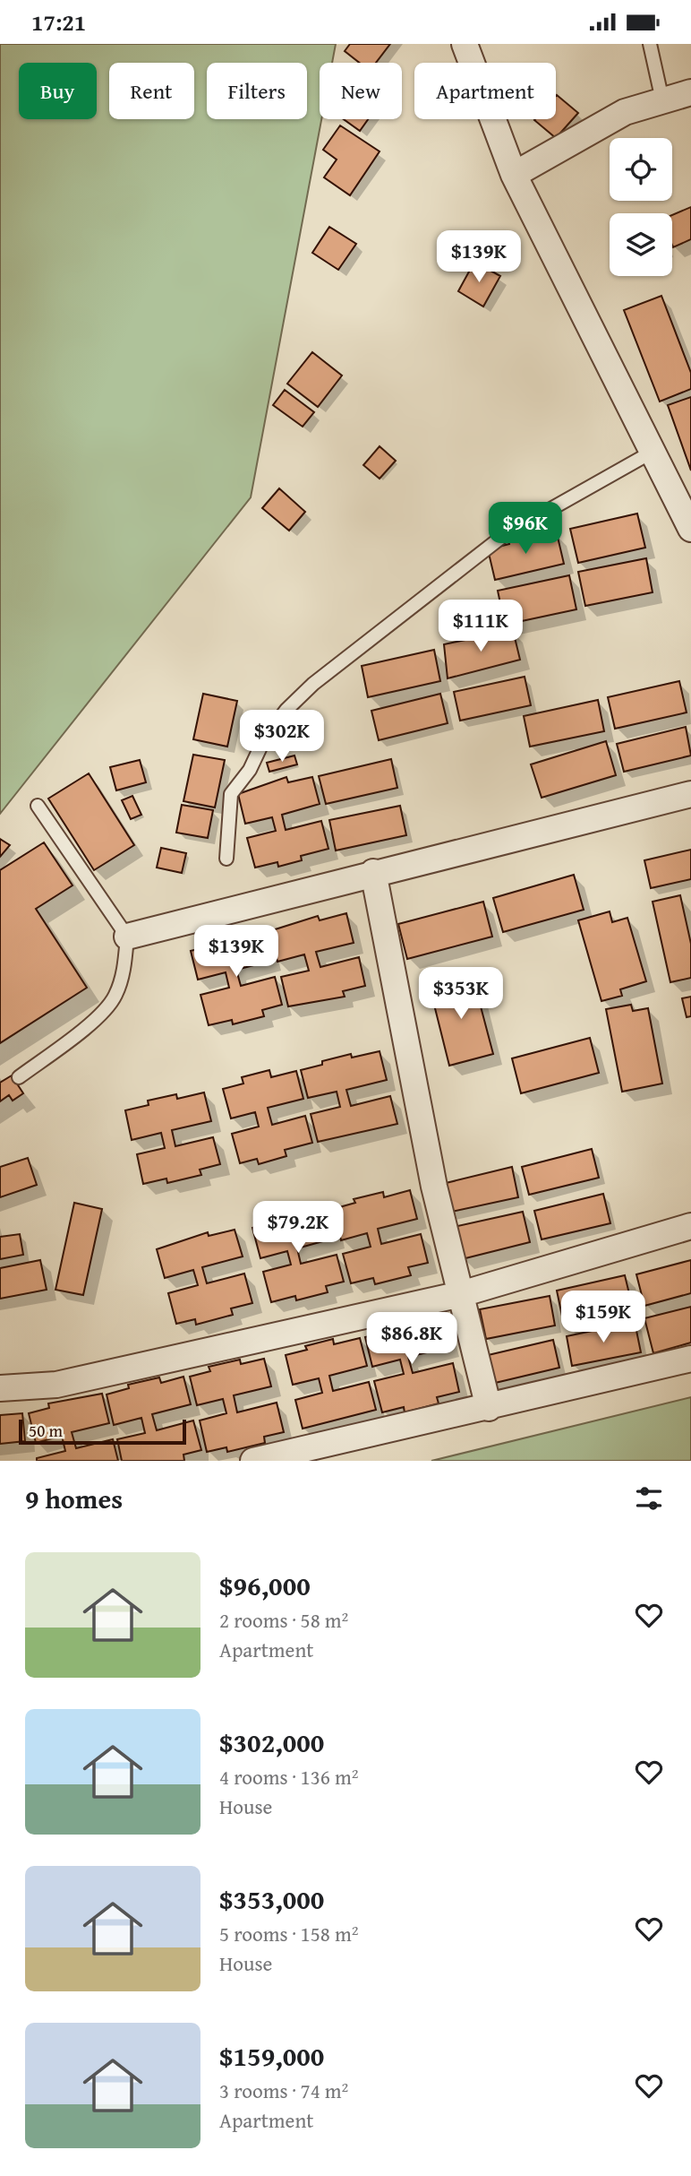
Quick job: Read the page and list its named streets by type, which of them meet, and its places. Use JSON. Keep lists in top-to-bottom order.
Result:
{
  "scale_bar": "50 m",
  "page": {
    "status": "17:21",
    "chip": [
      "Buy",
      "Rent",
      "Filters",
      "New",
      "Apartment"
    ],
    "price": [
      "$139K",
      "$96K",
      "$111K",
      "$302K",
      "$139K",
      "$353K",
      "$79.2K",
      "$159K",
      "$86.8K"
    ],
    "scale": "50 m",
    "heading": "9 homes",
    "list": [
      {
        "name": "$96,000",
        "note": "2 rooms · 58 m² · Apartment"
      },
      {
        "name": "$302,000",
        "note": "4 rooms · 136 m² · House"
      },
      {
        "name": "$353,000",
        "note": "5 rooms · 158 m² · House"
      },
      {
        "name": "$159,000",
        "note": "3 rooms · 74 m² · Apartment"
      }
    ]
  }
}
